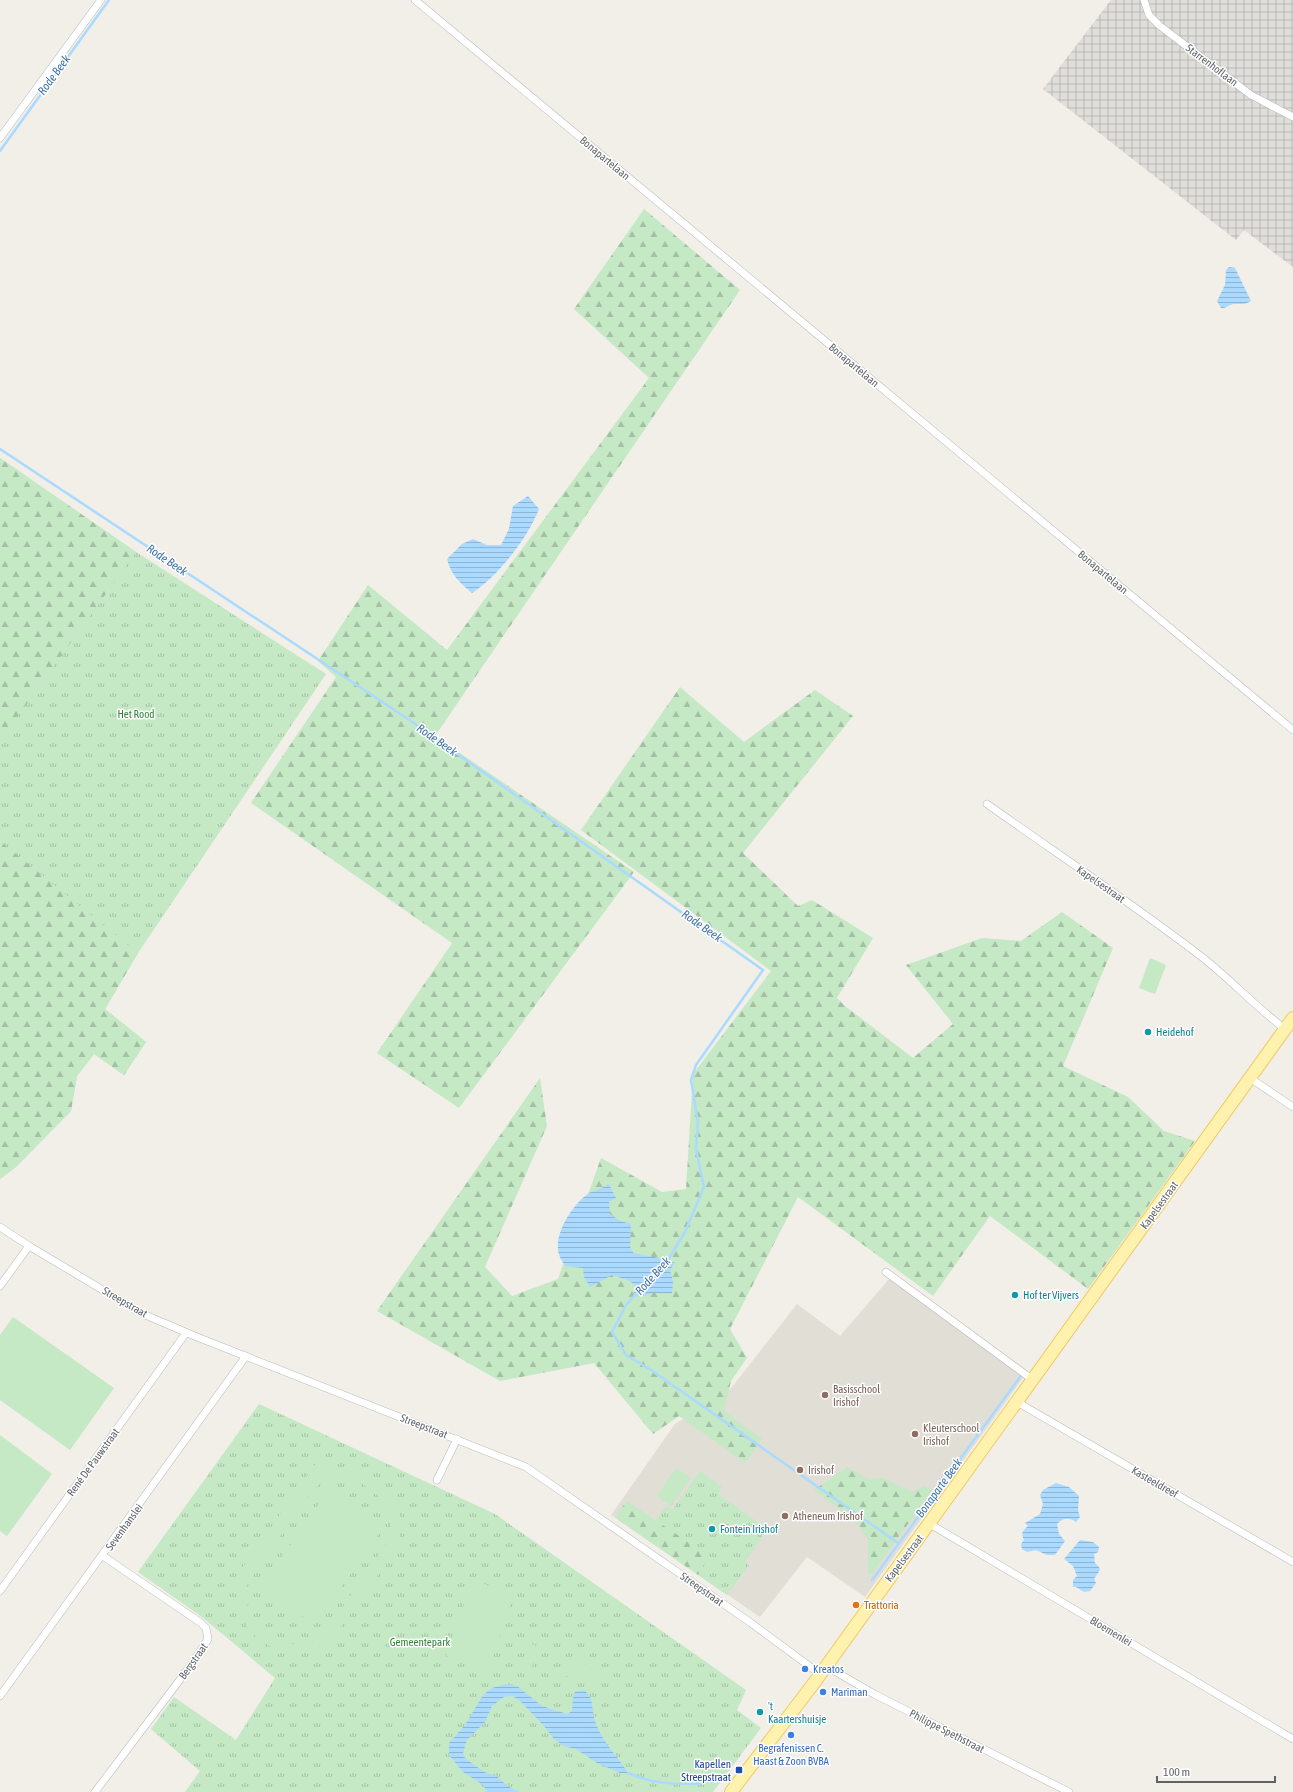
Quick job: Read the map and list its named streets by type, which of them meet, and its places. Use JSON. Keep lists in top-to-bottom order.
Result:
{
  "streets": {
    "main road": ["Kapelsestraat"],
    "street": [
      "Starrenhoflaan",
      "Bonapartelaan",
      "Streepstraat",
      "René De Pauwstraat",
      "Kasteeldreef",
      "Sevenhanslei",
      "Bloemenlei",
      "Bergstraat",
      "Philippe Spethstraat"
    ]
  },
  "crossings": [
    ["Kapelsestraat", "Streepstraat"],
    ["Kapelsestraat", "Kasteeldreef"],
    ["Kapelsestraat", "Bloemenlei"],
    ["Kapelsestraat", "Philippe Spethstraat"],
    ["Streepstraat", "René De Pauwstraat"],
    ["Streepstraat", "Sevenhanslei"],
    ["Streepstraat", "Philippe Spethstraat"],
    ["Sevenhanslei", "Bergstraat"]
  ],
  "water": ["Rode Beek", "Bonaparte Beek"],
  "parks": ["Het Rood", "Gemeentepark"],
  "places": {
    "other": [
      "Heidehof",
      "Hof ter Vijvers",
      "Basisschool Irishof",
      "Kleuterschool Irishof",
      "Irishof",
      "Atheneum Irishof",
      "Fontein Irishof",
      "Trattoria",
      "Kreatos",
      "Mariman",
      "'t Kaartershuisje",
      "Begrafenissen C. Haast & Zoon BVBA"
    ],
    "transit": ["Kapellen Streepstraat"]
  },
  "scale_bar": "100 m"
}
